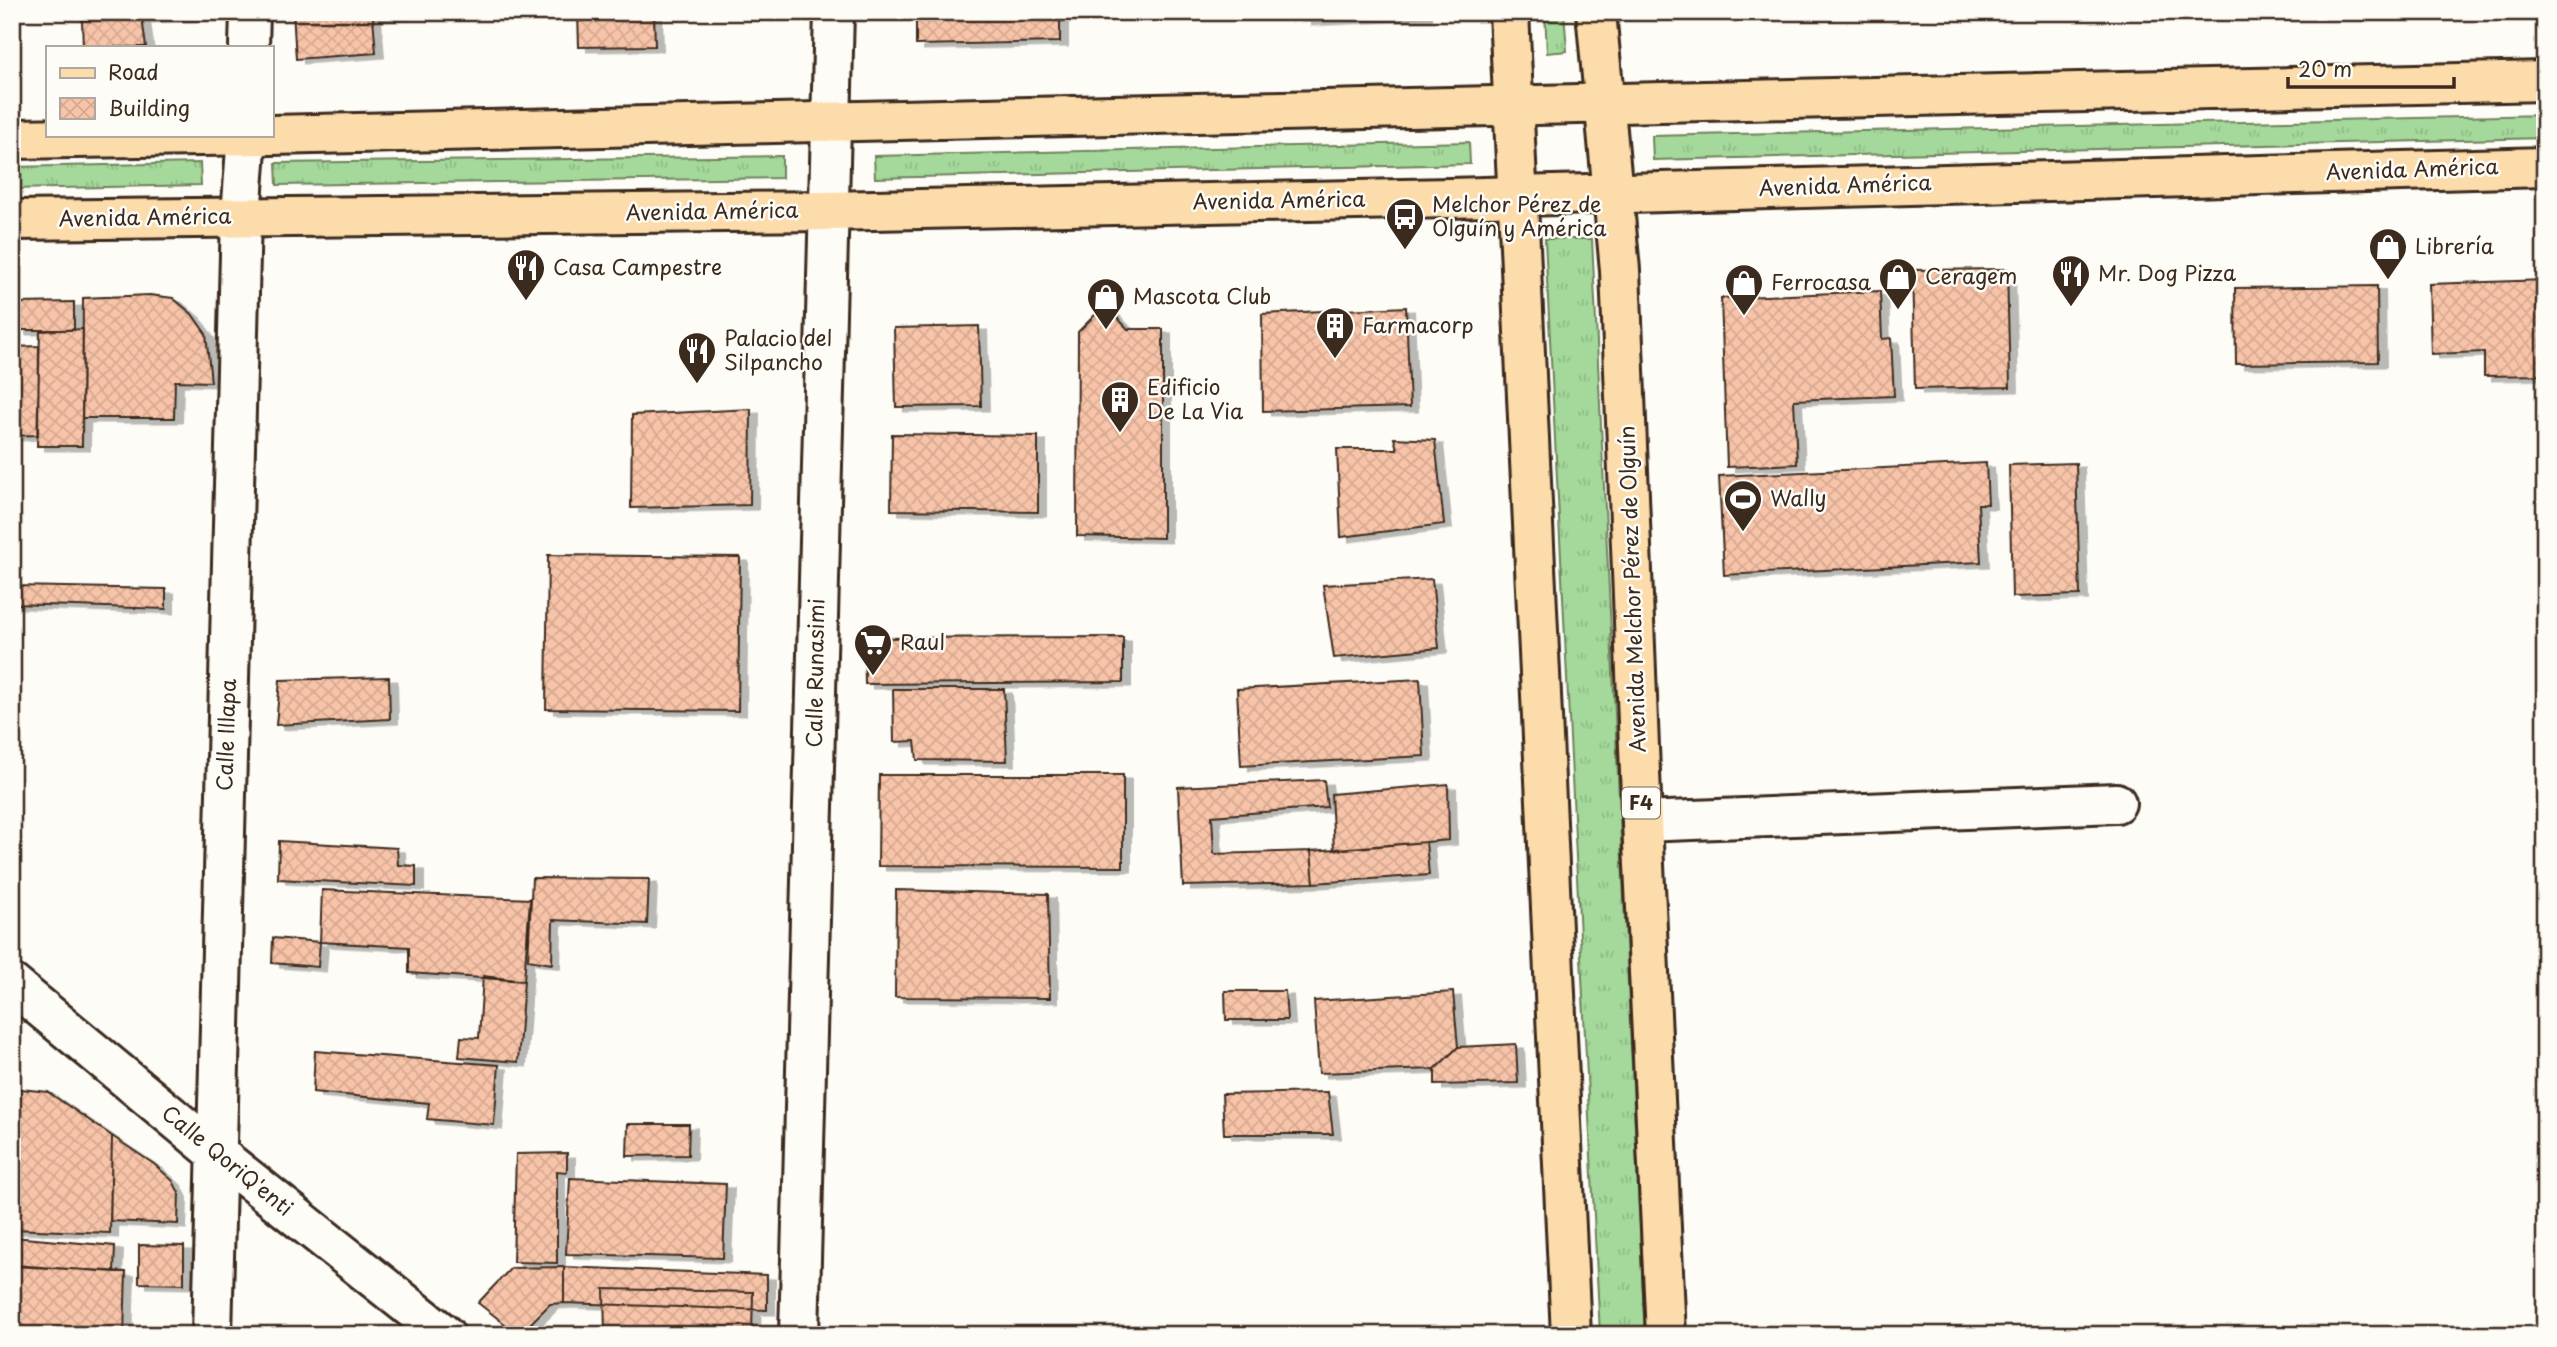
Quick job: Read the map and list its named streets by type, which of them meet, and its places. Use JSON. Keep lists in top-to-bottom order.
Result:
{
  "streets": {
    "main road": ["Avenida América", "Avenida Melchor Pérez de Olguín", "F4"],
    "street": ["Calle Runasimi", "Calle Illapa", "Calle QoriQ'enti"]
  },
  "crossings": [
    ["Avenida América", "Avenida Melchor Pérez de Olguín"],
    ["Avenida América", "Calle Runasimi"],
    ["Avenida América", "Calle Illapa"],
    ["Calle Illapa", "Calle QoriQ'enti"]
  ],
  "places": {
    "bus stop": ["Melchor Pérez de Olguín y América"],
    "shop": [
      "Librería",
      "Ceragem",
      "Ferrocasa",
      "Mascota Club"
    ],
    "restaurant": ["Casa Campestre", "Mr. Dog Pizza", "Palacio del Silpancho"],
    "building": ["Farmacorp", "Edificio De La Via"],
    "sports": ["Wally"],
    "supermarket": ["Raul"]
  },
  "legend": ["Road", "Building"],
  "scale_bar": "20 m"
}
